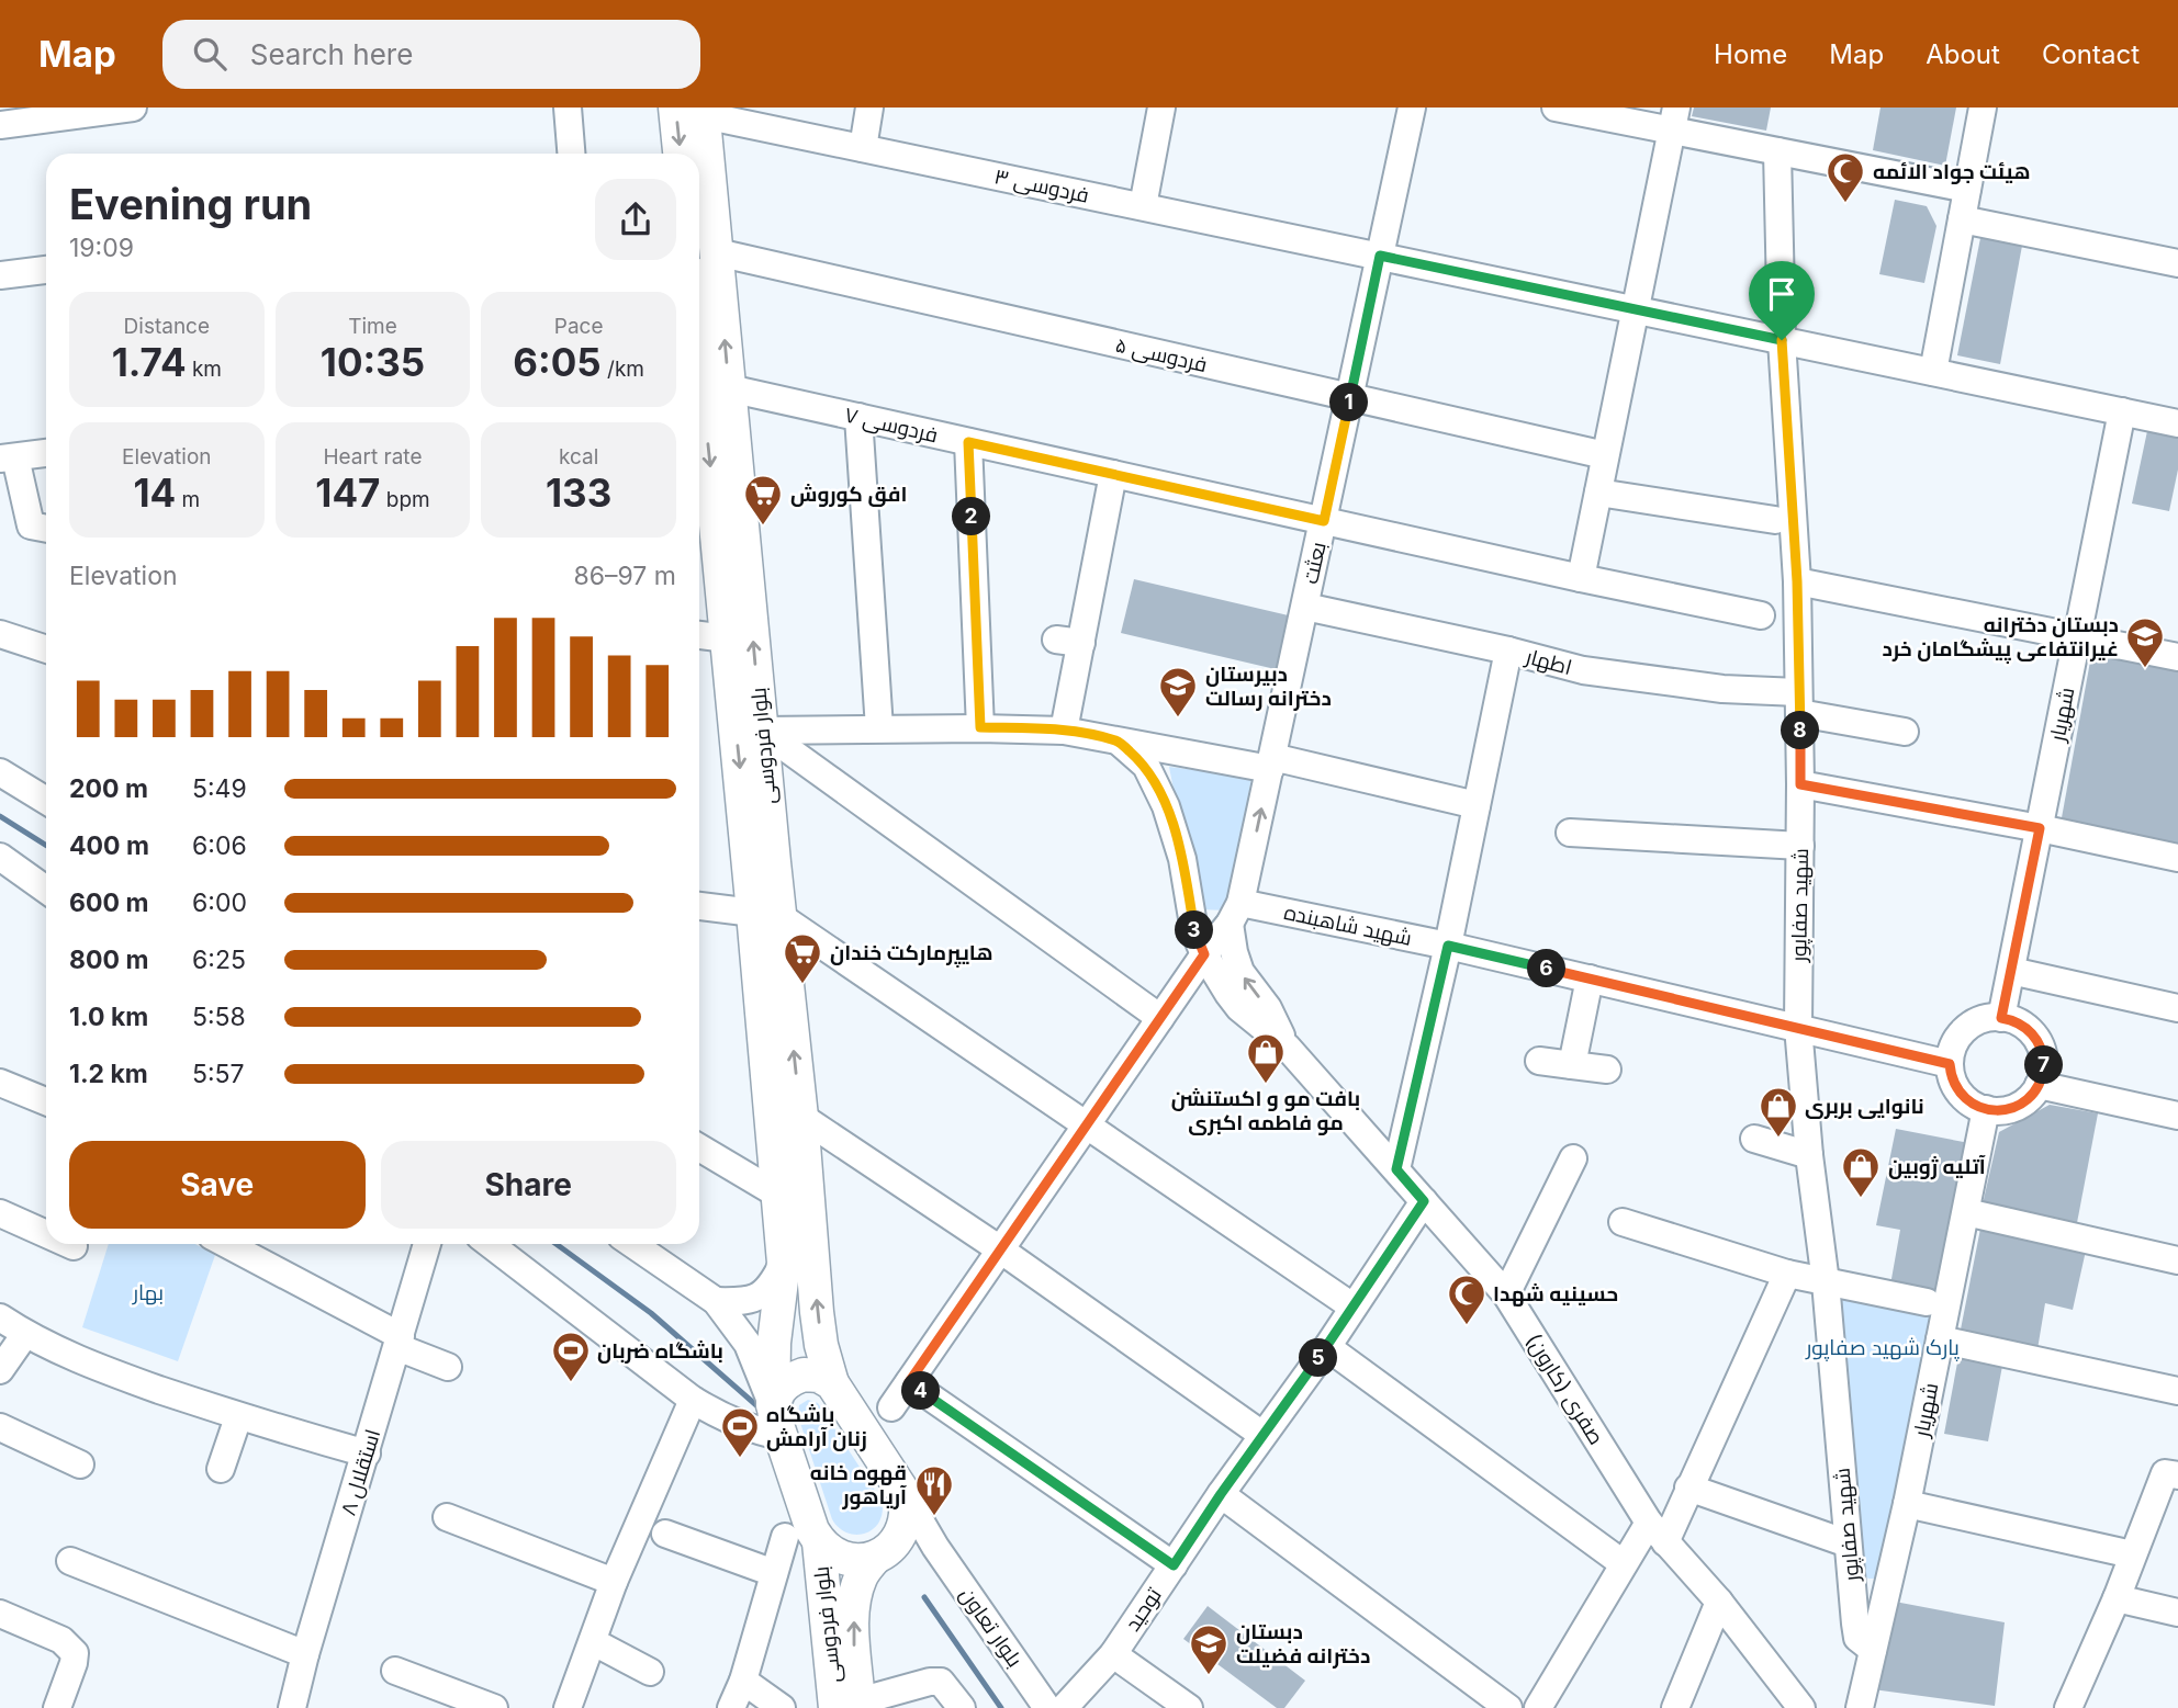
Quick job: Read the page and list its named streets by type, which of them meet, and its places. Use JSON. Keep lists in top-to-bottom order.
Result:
{
  "streets": {
    "main road": ["بلوار فردوسی"],
    "street": [
      "فردوسی ۳",
      "فردوسی ۵",
      "فردوسی ۷",
      "بعثت",
      "اطهار",
      "شهریار",
      "شهید صفاپور",
      "شهید شاهبنده",
      "صفری (کارون)",
      "استقلال ۸",
      "توحید",
      "بلوار تعاون"
    ]
  },
  "crossings": [
    ["فردوسی ۳", "بعثت"],
    ["فردوسی ۳", "شهریار"],
    ["فردوسی ۳", "بلوار فردوسی"],
    ["فردوسی ۳", "شهید صفاپور"],
    ["فردوسی ۵", "بعثت"],
    ["فردوسی ۵", "بلوار فردوسی"],
    ["فردوسی ۷", "بعثت"],
    ["فردوسی ۷", "بلوار فردوسی"],
    ["بعثت", "اطهار"],
    ["بعثت", "شهید شاهبنده"],
    ["اطهار", "شهید صفاپور"],
    ["شهریار", "شهید صفاپور"],
    ["شهریار", "شهید شاهبنده"],
    ["بلوار فردوسی", "بلوار تعاون"],
    ["شهید صفاپور", "شهید شاهبنده"],
    ["صفری (کارون)", "توحید"]
  ],
  "parks": ["بهار", "پارک شهید صفاپور"],
  "places": {
    "mosque": ["هیئت جواد الائمه", "حسینیه شهدا"],
    "supermarket": ["افق کوروش", "هایپرمارکت خندان"],
    "school or university": ["دبستان دخترانه غیرانتفاعی پیشگامان خرد", "دبیرستان دخترانه رسالت", "دبستان دخترانه فضیلت"],
    "shop": ["بافت مو و اکستنشن مو فاطمه اکبری", "نانوایی بربری", "آتلیه ژوبین"],
    "sports": ["باشگاه ضربان", "باشگاه زنان آرامش"],
    "restaurant": ["قهوه خانه آریاهور"]
  },
  "page": {
    "header": "Map",
    "search": "Search here",
    "nav": [
      "Home",
      "Map",
      "About",
      "Contact"
    ],
    "heading": ["Evening run", "19:09"],
    "stats": [
      ["Distance", "1.74 km"],
      ["Time", "10:35"],
      ["Pace", "6:05 /km"],
      ["Elevation", "14 m"],
      ["Heart rate", "147 bpm"],
      ["kcal", "133"]
    ],
    "pins": [
      "1",
      "2",
      "8",
      "3",
      "6",
      "7",
      "5",
      "4"
    ],
    "chart": ["Elevation", "86–97 m"],
    "list": [
      {
        "name": "200 m",
        "note": "5:49"
      },
      {
        "name": "400 m",
        "note": "6:06"
      },
      {
        "name": "600 m",
        "note": "6:00"
      },
      {
        "name": "800 m",
        "note": "6:25"
      },
      {
        "name": "1.0 km",
        "note": "5:58"
      },
      {
        "name": "1.2 km",
        "note": "5:57"
      }
    ],
    "buttons": ["Save", "Share"]
  }
}
